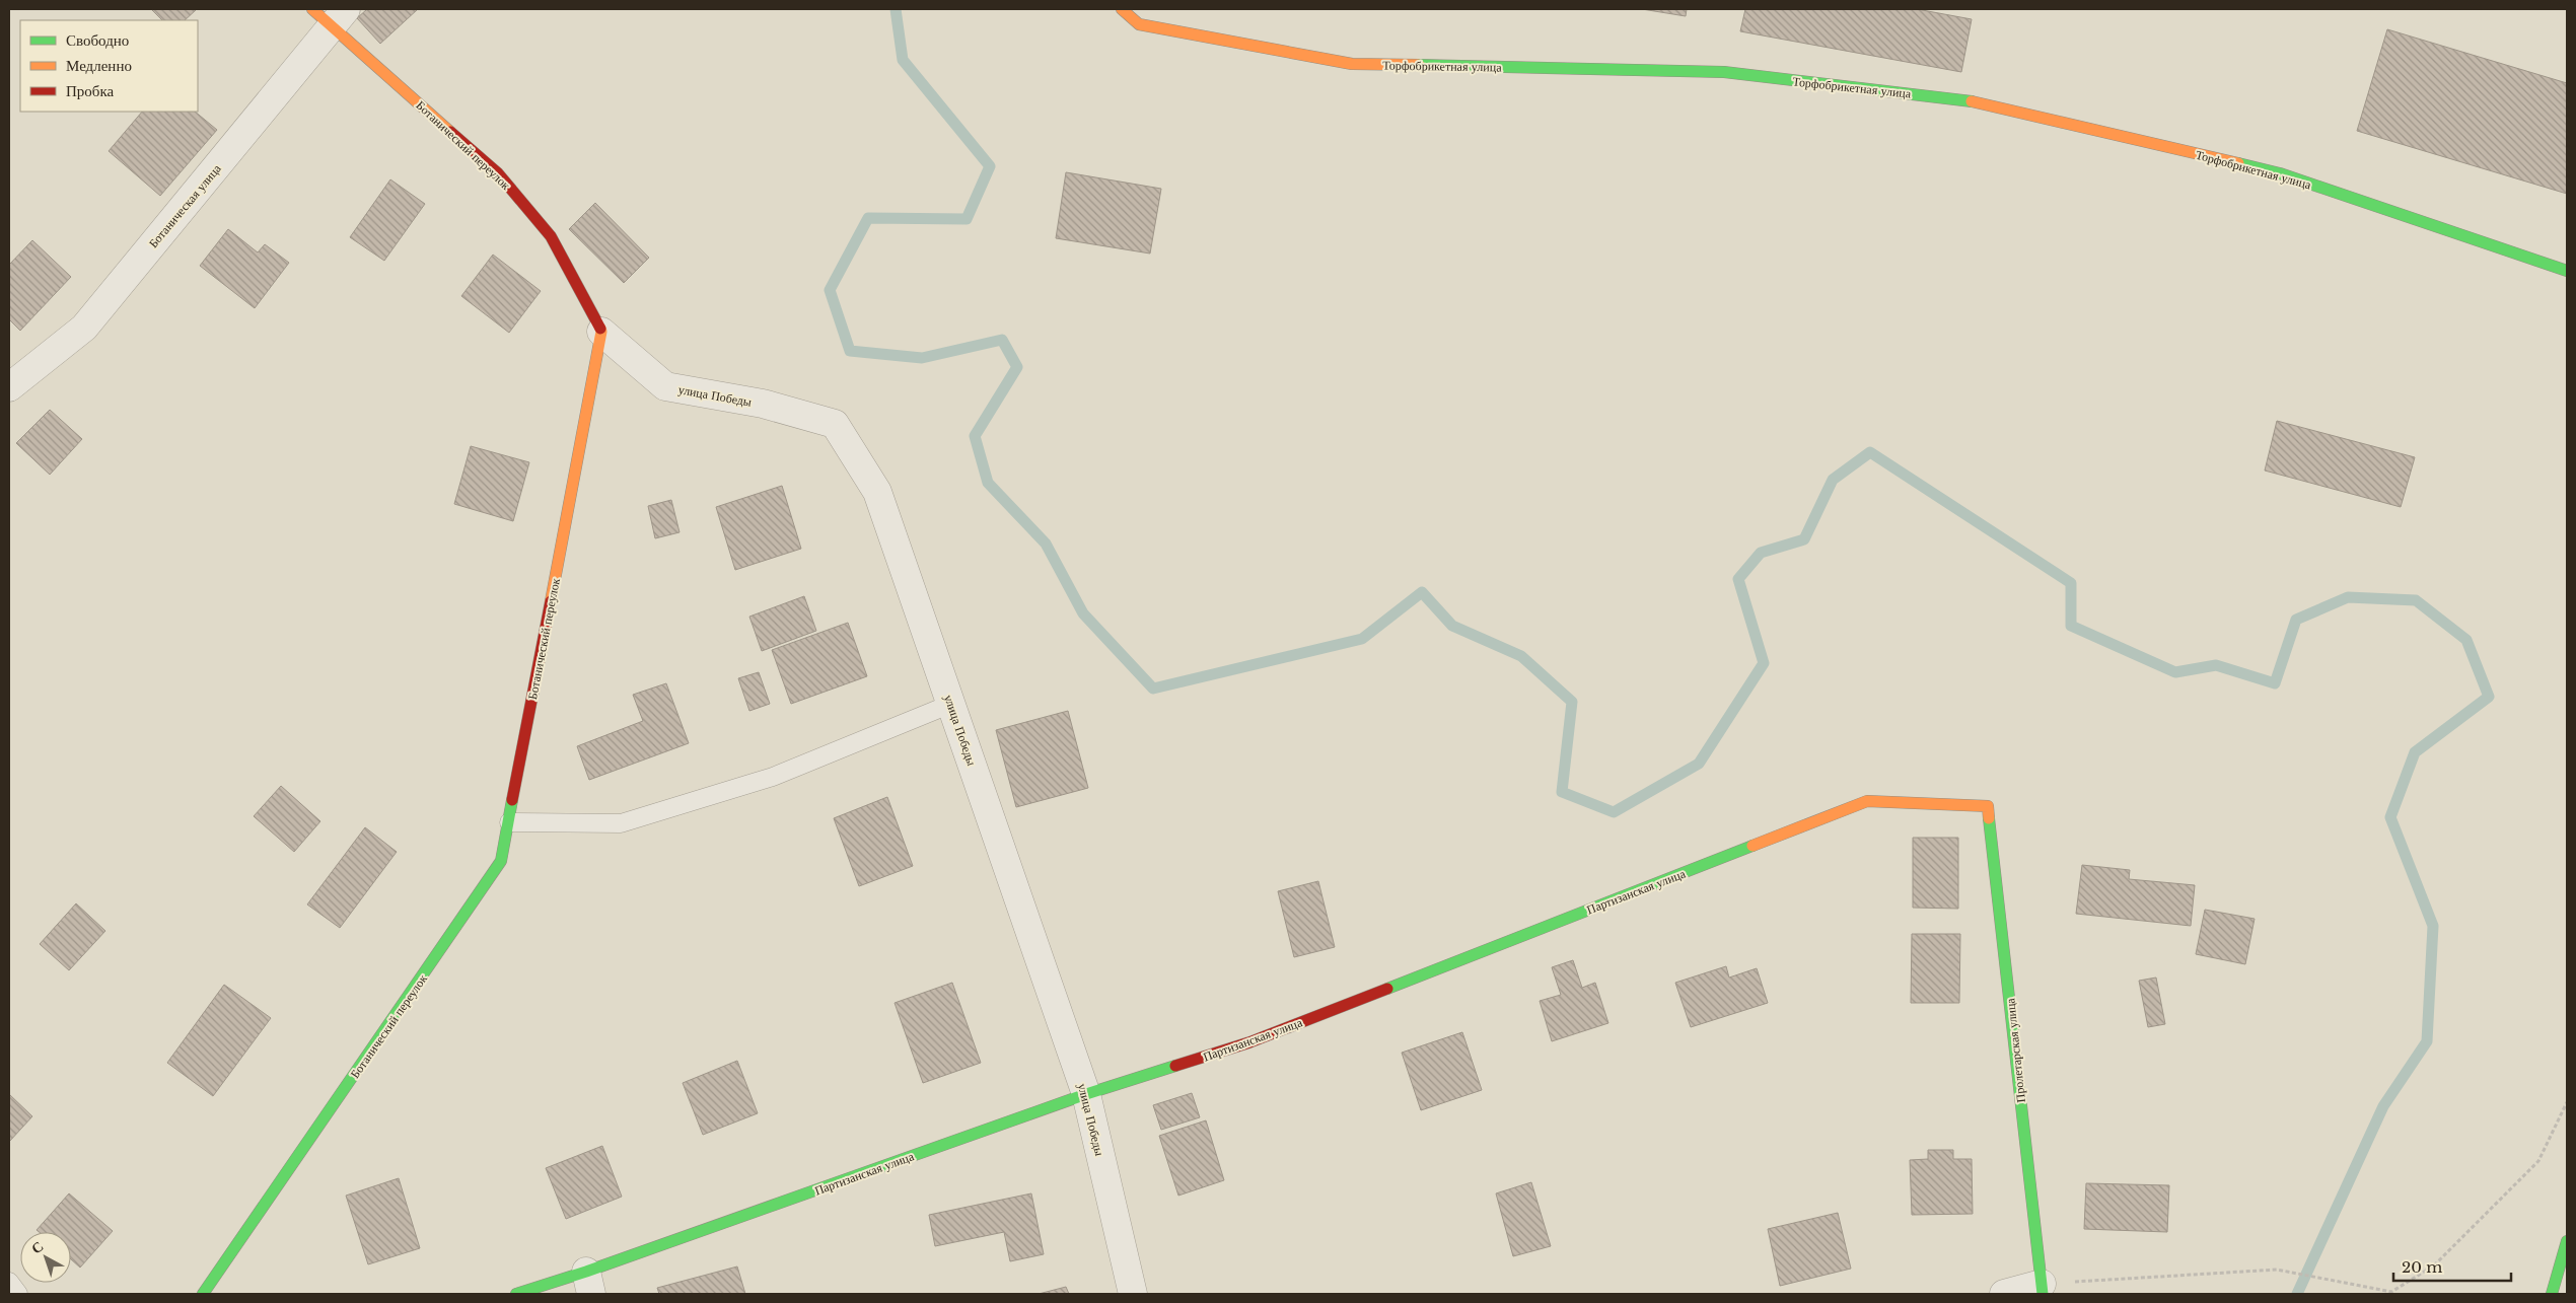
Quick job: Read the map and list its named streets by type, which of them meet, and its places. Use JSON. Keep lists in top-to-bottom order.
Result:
{
  "streets": {
    "street": [
      "Торфобрикетная улица",
      "Ботанический переулок",
      "Ботаническая улица",
      "улица Победы",
      "Партизанская улица",
      "Пролетарская улица"
    ]
  },
  "crossings": [
    ["Ботанический переулок", "Ботаническая улица"],
    ["Ботанический переулок", "улица Победы"],
    ["улица Победы", "Партизанская улица"],
    ["Партизанская улица", "Пролетарская улица"]
  ],
  "legend": ["Свободно", "Медленно", "Пробка"],
  "scale_bar": "20 m",
  "north": "top left"
}
